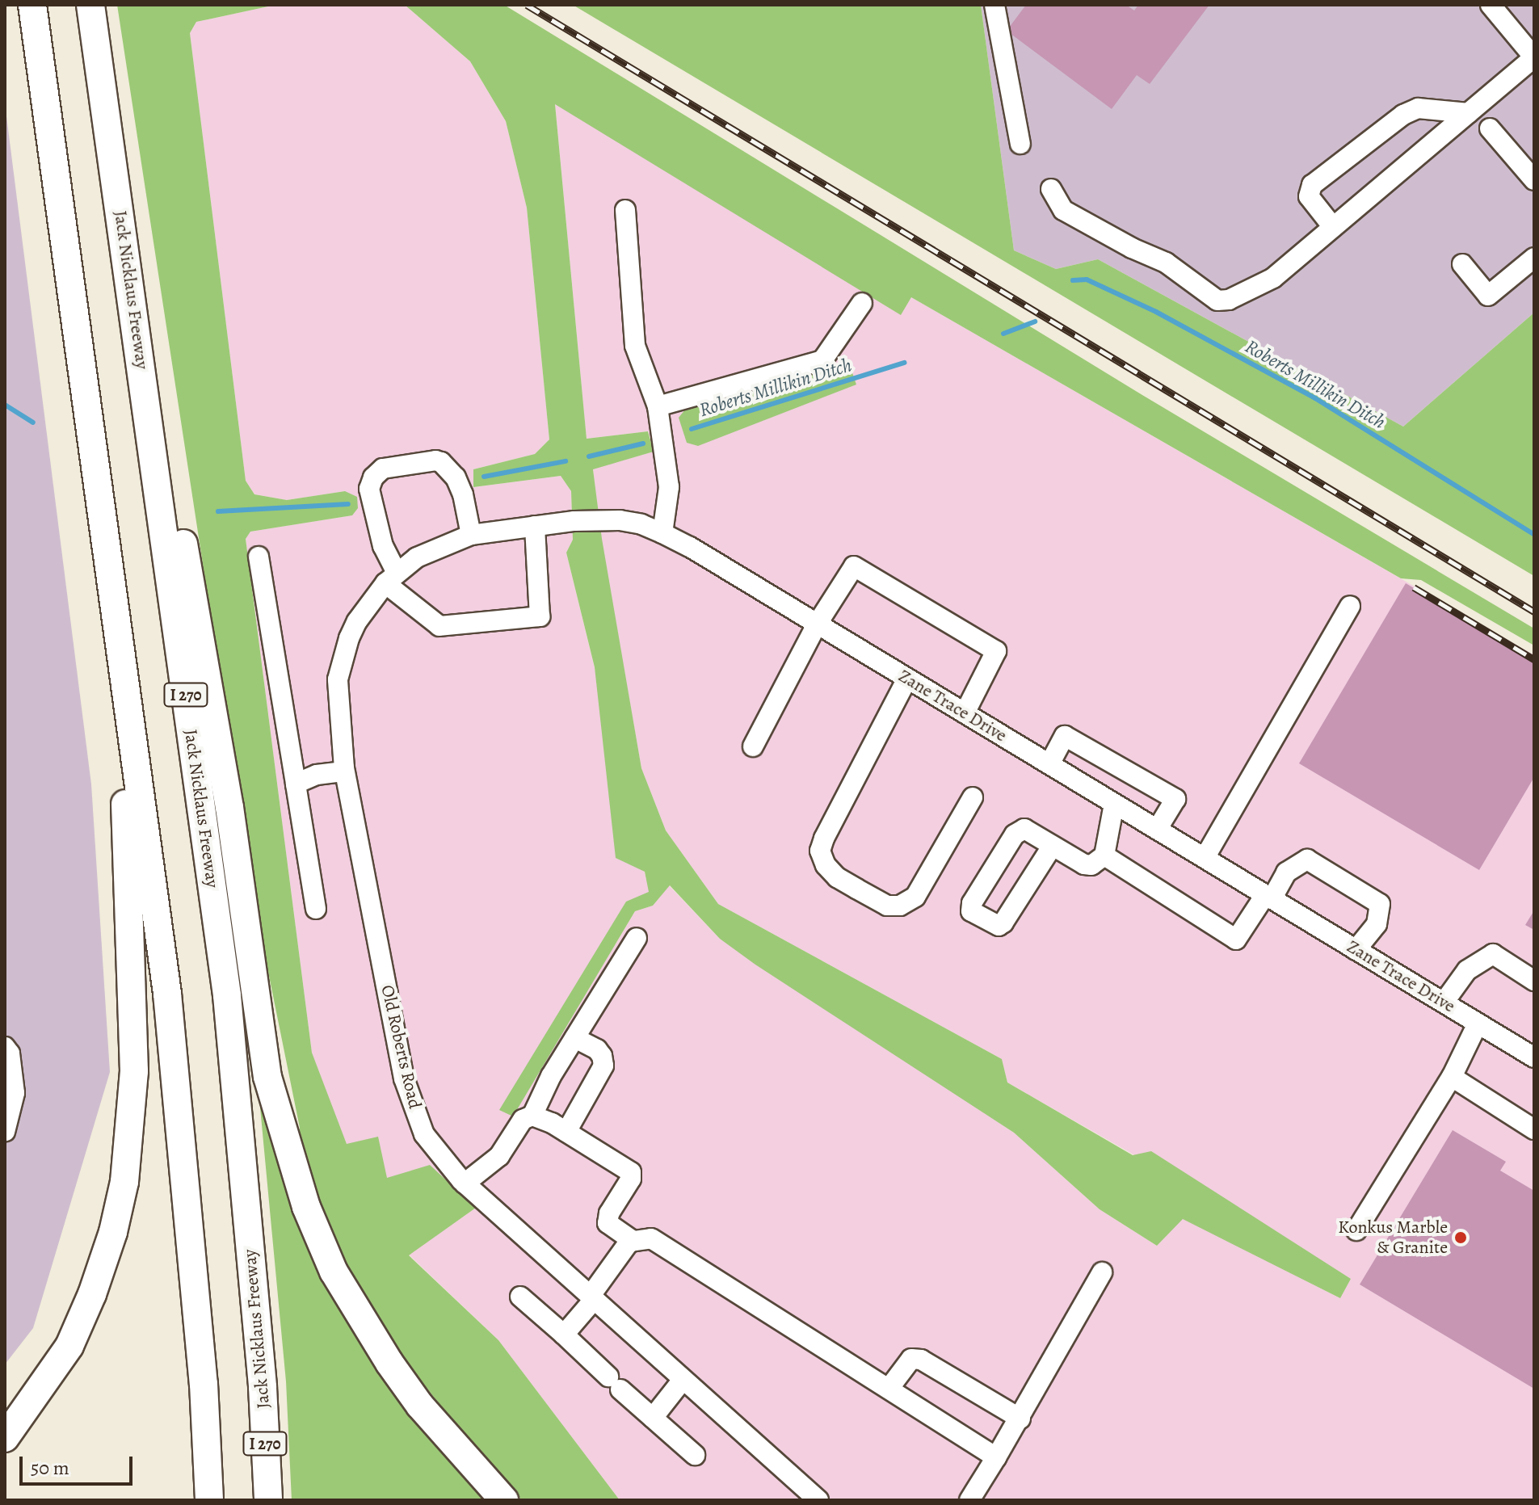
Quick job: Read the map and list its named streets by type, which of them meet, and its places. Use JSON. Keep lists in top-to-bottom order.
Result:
{
  "streets": {
    "highway": ["Jack Nicklaus Freeway", "I 270"],
    "street": ["Zane Trace Drive", "Old Roberts Road"]
  },
  "crossings": [
    ["Zane Trace Drive", "Old Roberts Road"]
  ],
  "water": ["Roberts Millikin Ditch"],
  "places": ["Konkus Marble & Granite"],
  "scale_bar": "50 m"
}
